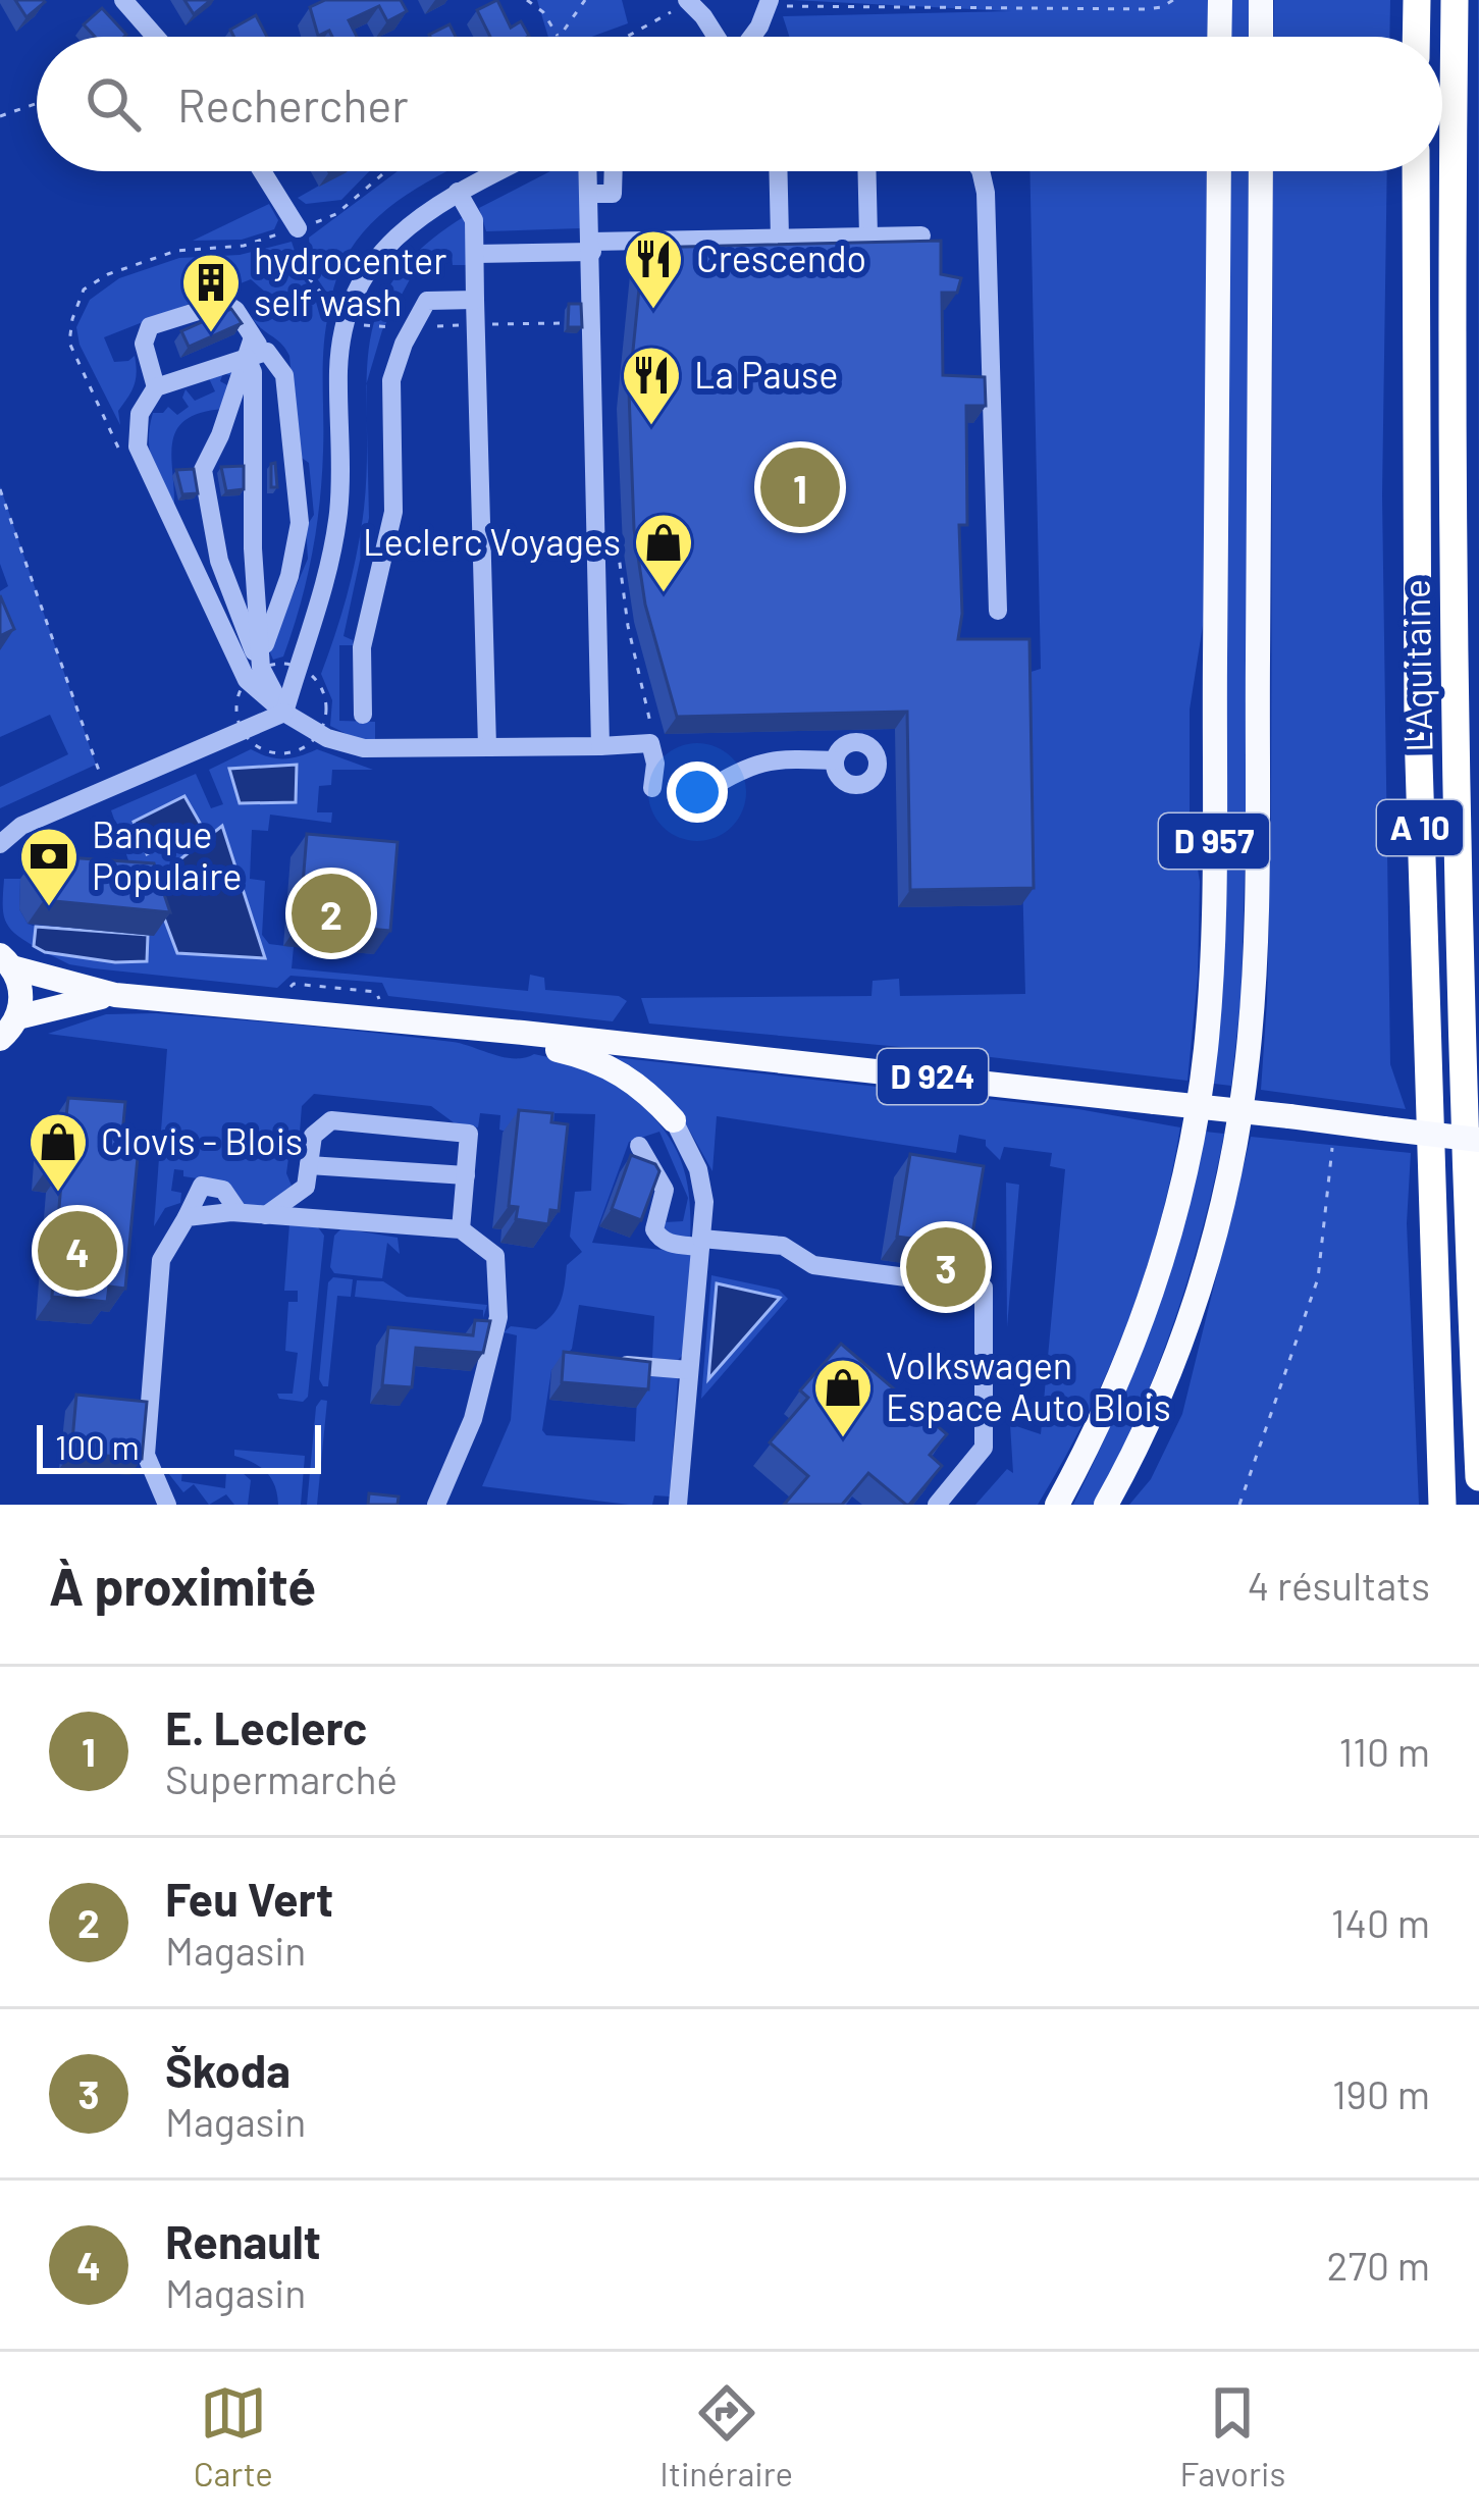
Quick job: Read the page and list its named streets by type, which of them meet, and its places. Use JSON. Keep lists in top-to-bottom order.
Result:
{
  "streets": {
    "highway": ["L'Aquitaine", "A 10"],
    "main road": ["D 957", "D 924"]
  },
  "places": {
    "restaurant": ["Crescendo", "La Pause"],
    "building": ["hydrocenter self wash"],
    "shop": ["Leclerc Voyages", "Clovis - Blois", "Volkswagen Espace Auto Blois"],
    "bank": ["Banque Populaire"]
  },
  "scale_bar": "100 m",
  "page": {
    "search": "Rechercher",
    "pins": [
      "1",
      "2",
      "4",
      "3"
    ],
    "scale": "100 m",
    "heading": ["À proximité", "4 résultats"],
    "list": [
      {
        "mark": "1",
        "name": "E. Leclerc",
        "note": "Supermarché",
        "value": "110 m"
      },
      {
        "mark": "2",
        "name": "Feu Vert",
        "note": "Magasin",
        "value": "140 m"
      },
      {
        "mark": "3",
        "name": "Škoda",
        "note": "Magasin",
        "value": "190 m"
      },
      {
        "mark": "4",
        "name": "Renault",
        "note": "Magasin",
        "value": "270 m"
      }
    ],
    "nav": ["Carte", "Itinéraire", "Favoris"]
  }
}
